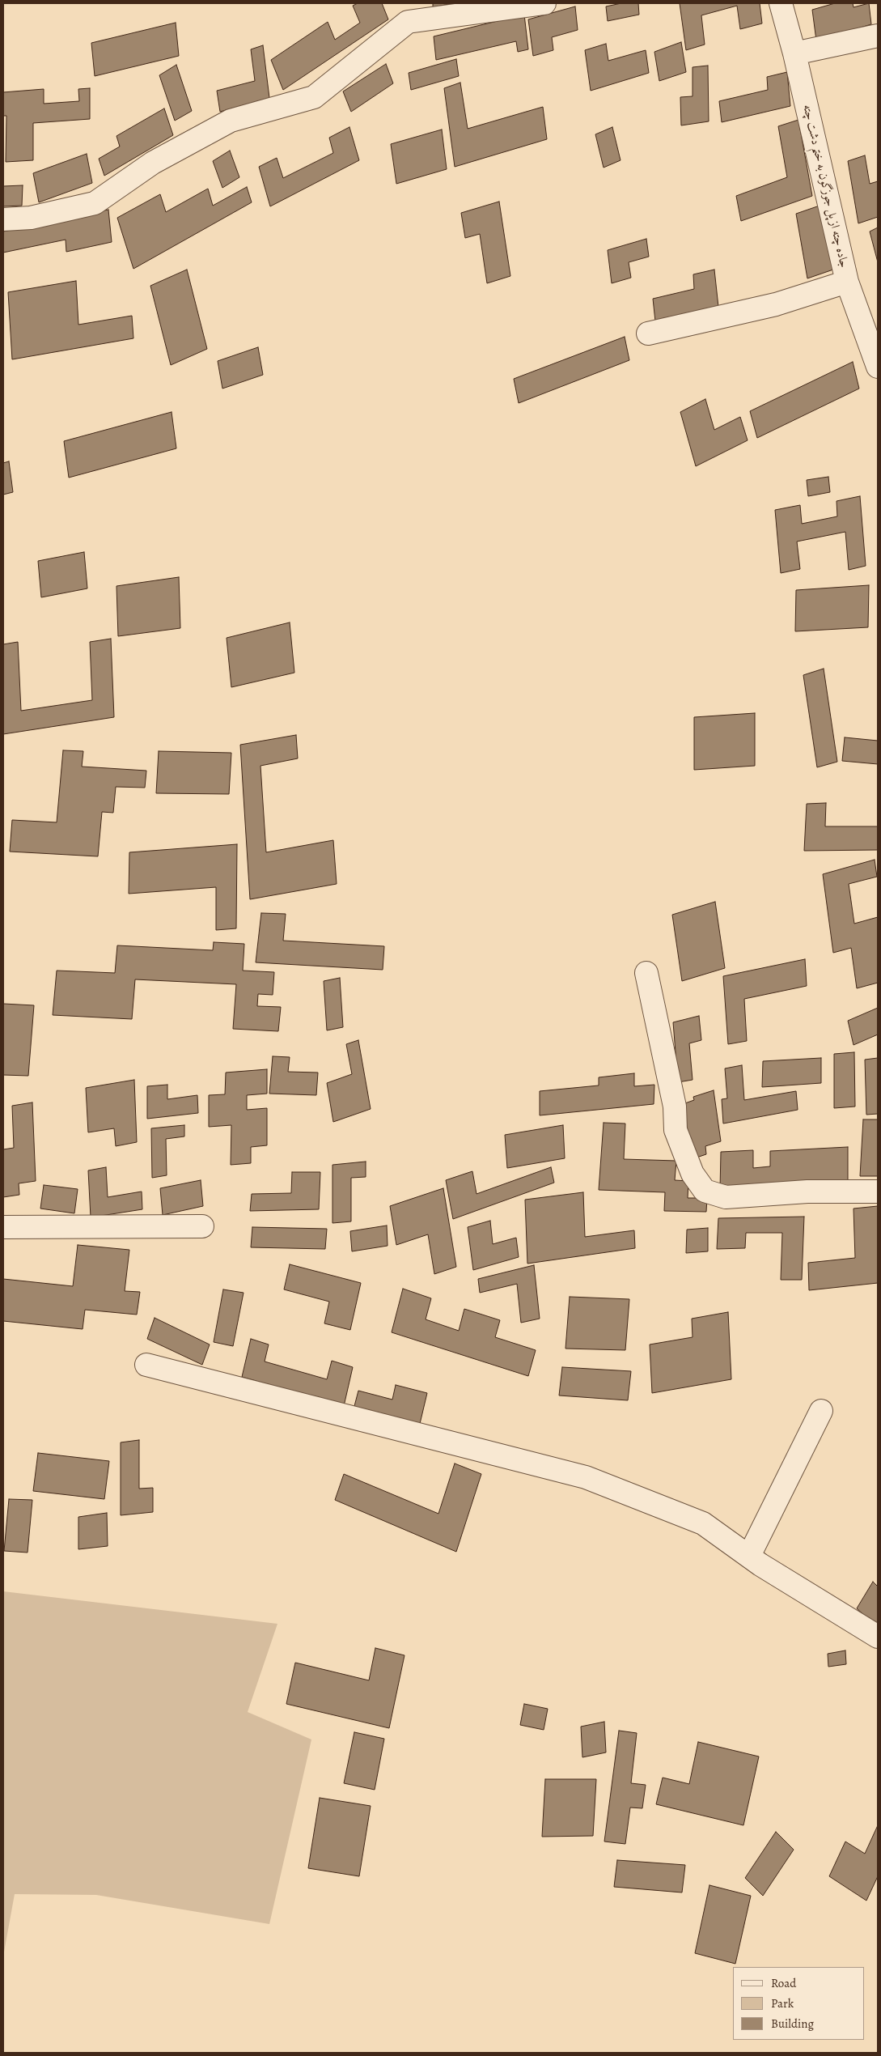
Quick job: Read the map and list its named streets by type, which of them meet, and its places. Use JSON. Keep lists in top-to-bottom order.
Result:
{
  "streets": {
    "street": ["جاده چته از پل جوزگون به ختم دشت چته"]
  },
  "legend": ["Road", "Park", "Building"]
}
